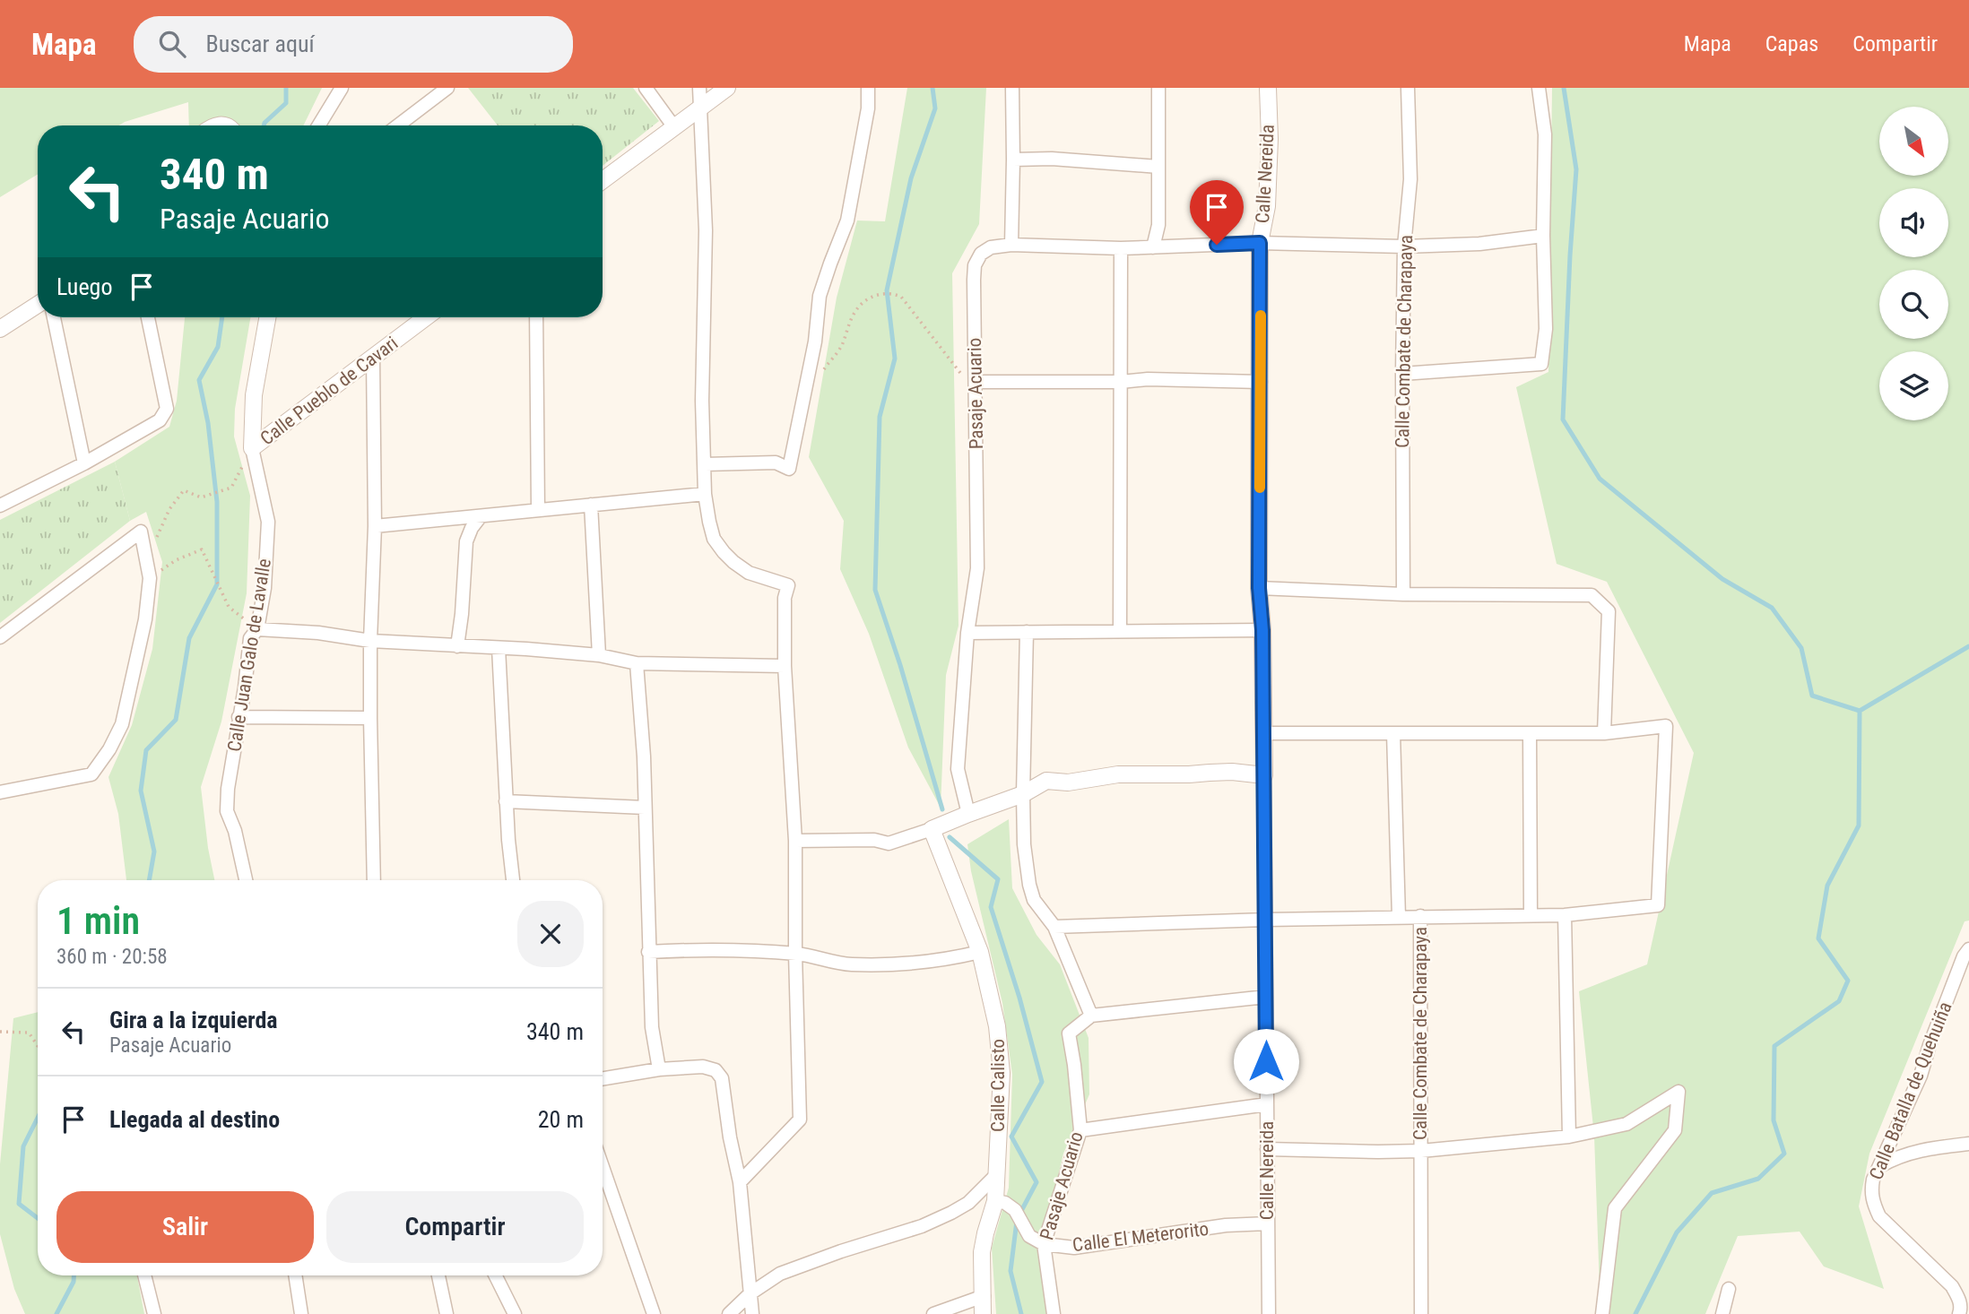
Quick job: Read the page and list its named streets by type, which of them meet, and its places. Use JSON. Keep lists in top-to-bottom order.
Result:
{
  "streets": {
    "street": [
      "Calle Nereida",
      "Calle Combate de Charapaya",
      "Calle Pueblo de Cavari",
      "Pasaje Acuario",
      "Calle Juan Galo de Lavalle",
      "Calle Calisto",
      "Calle Batalla de Quehuiña",
      "Calle El Meterorito"
    ]
  },
  "crossings": [
    ["Calle Nereida", "Pasaje Acuario"],
    ["Calle Nereida", "Calle El Meterorito"],
    ["Calle Combate de Charapaya", "Pasaje Acuario"],
    ["Calle Pueblo de Cavari", "Calle Juan Galo de Lavalle"],
    ["Pasaje Acuario", "Calle El Meterorito"]
  ],
  "north": "bottom right",
  "page": {
    "header": "Mapa",
    "search": "Buscar aquí",
    "nav": ["Mapa", "Capas", "Compartir"],
    "turn": ["340 m", "Pasaje Acuario"],
    "then": "Luego",
    "heading": ["1 min", "360 m · 20:58"],
    "list": [
      {
        "name": "Gira a la izquierda",
        "note": "Pasaje Acuario",
        "value": "340 m"
      },
      {
        "name": "Llegada al destino",
        "value": "20 m"
      }
    ],
    "buttons": ["Salir", "Compartir"]
  }
}
